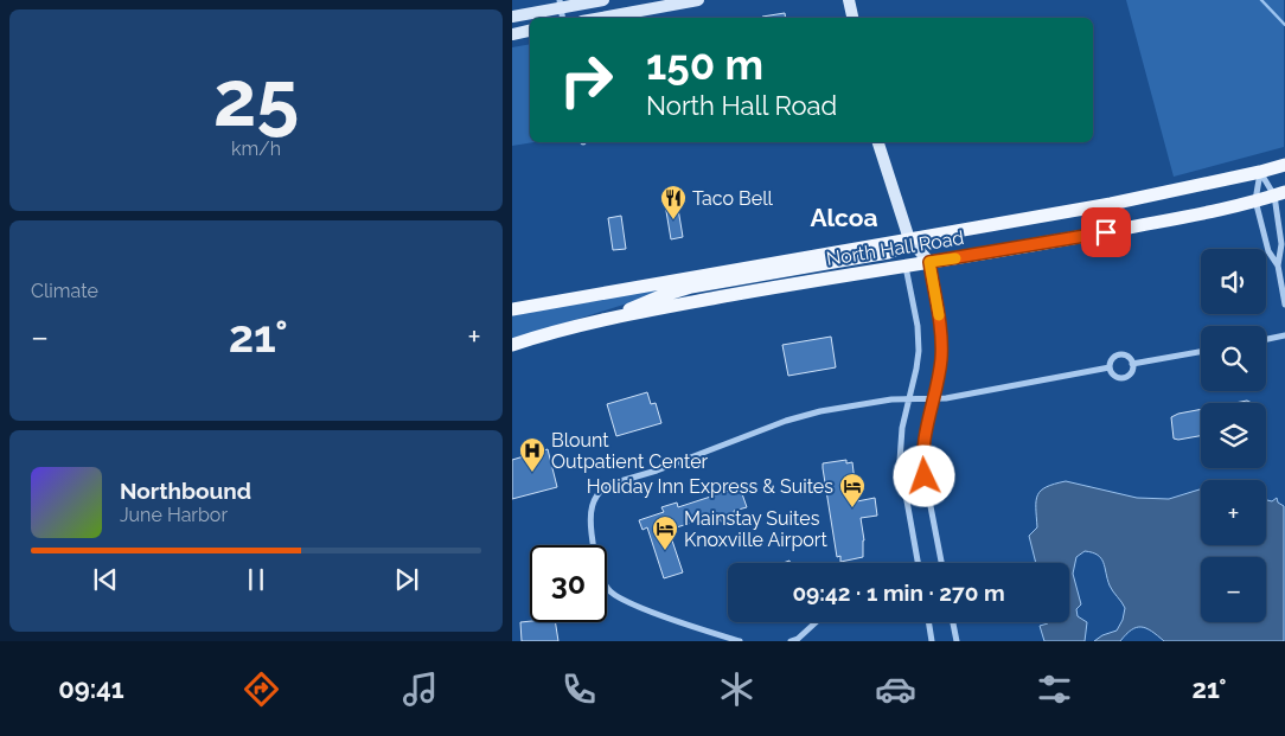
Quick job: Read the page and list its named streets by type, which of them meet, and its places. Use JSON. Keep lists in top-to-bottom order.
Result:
{
  "streets": {
    "main road": ["North Hall Road"]
  },
  "districts": ["Alcoa"],
  "places": {
    "restaurant": ["Taco Bell"],
    "hospital": ["Blount Outpatient Center"],
    "hotel": ["Holiday Inn Express & Suites", "Mainstay Suites Knoxville Airport"]
  },
  "page": {
    "tile": [
      ["25", "km/h"],
      "Climate"
    ],
    "turn": ["150 m", "North Hall Road"],
    "map_buttons": ["+", "−"],
    "heat": ["−", "21°", "+"],
    "song": ["Northbound", "June Harbor"],
    "limit": "30",
    "trip": "09:42 · 1 min · 270 m",
    "tabs": ["09:41", "21°"]
  }
}
